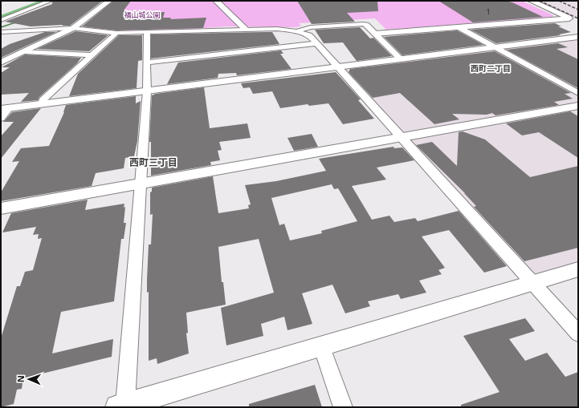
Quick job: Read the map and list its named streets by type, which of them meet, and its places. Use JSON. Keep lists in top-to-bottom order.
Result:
{
  "districts": ["西町二丁目", "西町三丁目"],
  "parks": ["福山城公園"],
  "house_numbers": ["1"],
  "north": "left"
}
